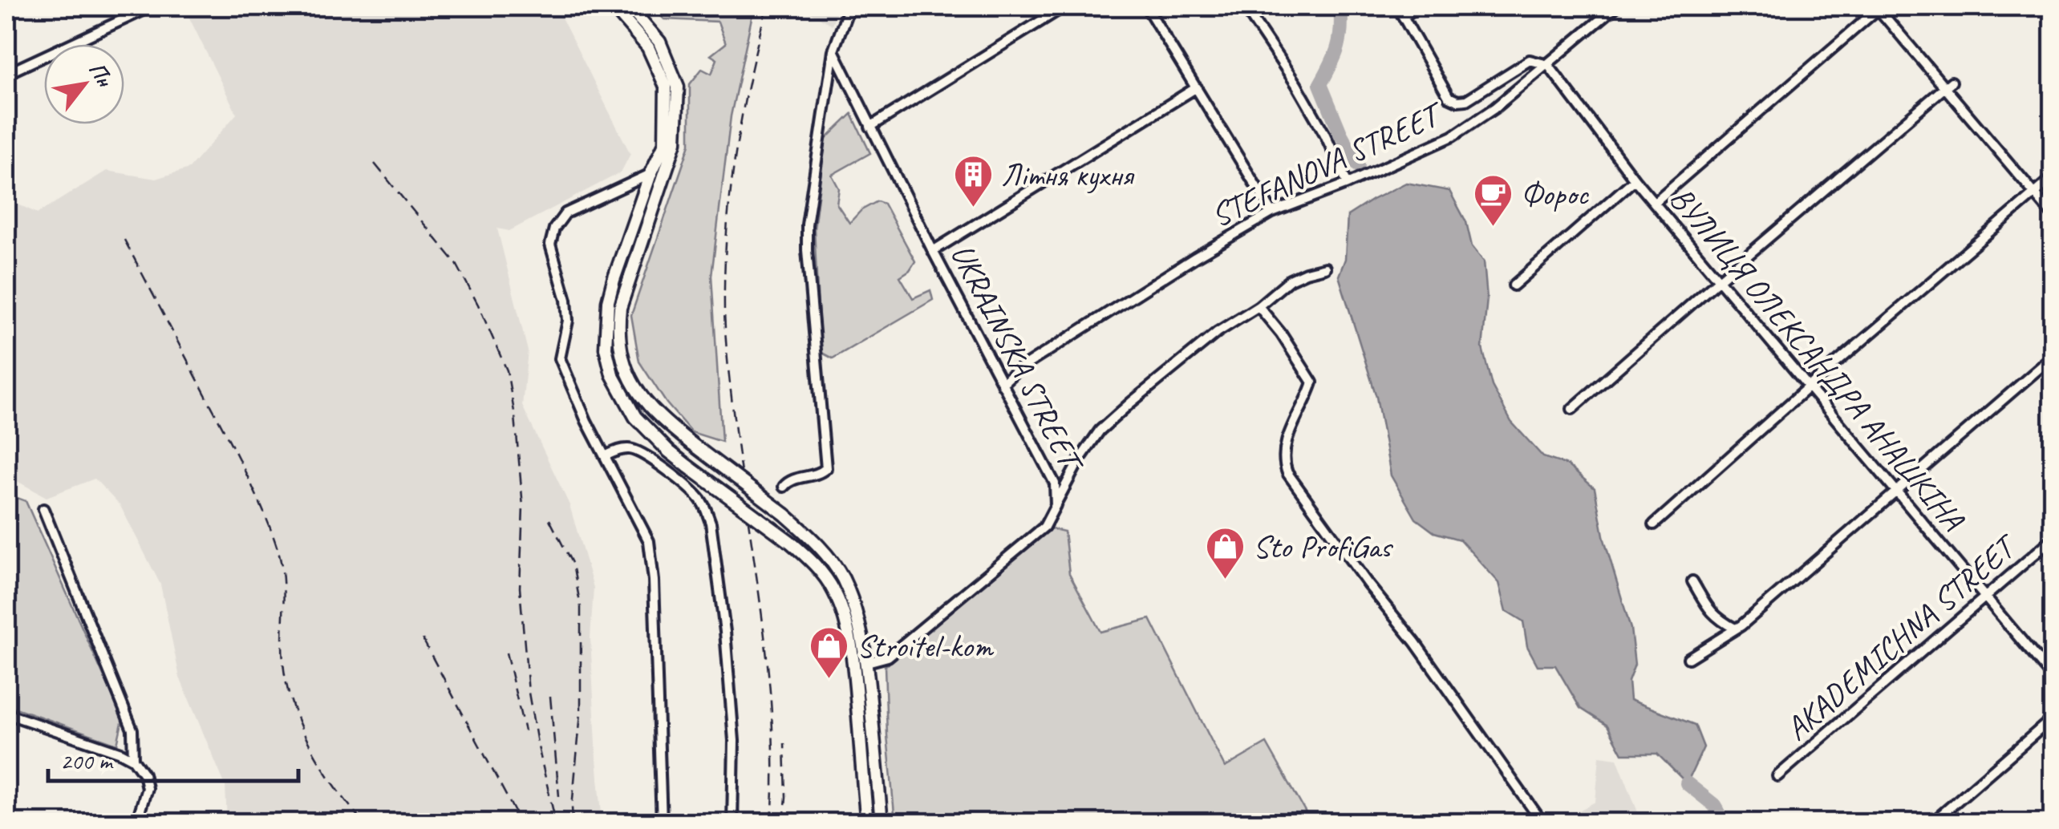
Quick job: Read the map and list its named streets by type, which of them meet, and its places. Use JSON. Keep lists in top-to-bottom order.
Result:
{
  "streets": {
    "street": [
      "STEFANOVA STREET",
      "UKRAINSKA STREET",
      "ВУЛИЦЯ ОЛЕКСАНДРА АНАШКІНА",
      "AKADEMICHNA STREET"
    ]
  },
  "crossings": [
    ["STEFANOVA STREET", "UKRAINSKA STREET"],
    ["STEFANOVA STREET", "ВУЛИЦЯ ОЛЕКСАНДРА АНАШКІНА"],
    ["ВУЛИЦЯ ОЛЕКСАНДРА АНАШКІНА", "AKADEMICHNA STREET"]
  ],
  "places": {
    "building": ["Літня кухня"],
    "cafe": ["Форос"],
    "shop": ["Sto ProfiGas", "Stroitel-kom"]
  },
  "scale_bar": "200 m",
  "north": "top right"
}
